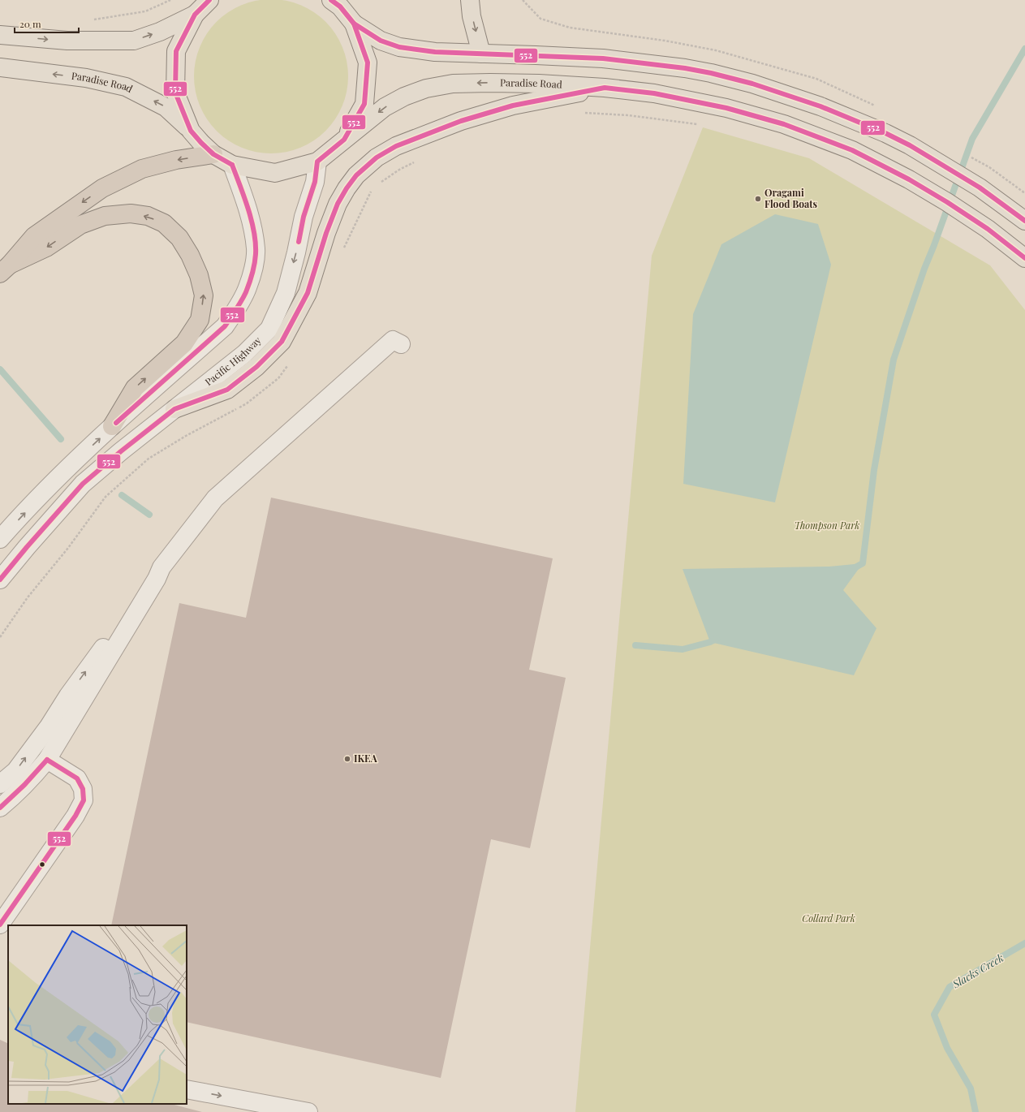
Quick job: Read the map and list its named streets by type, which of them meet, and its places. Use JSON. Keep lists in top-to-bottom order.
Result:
{
  "streets": {
    "main road": ["Paradise Road"],
    "street": ["Pacific Highway"]
  },
  "crossings": [
    ["Paradise Road", "Pacific Highway"]
  ],
  "water": ["Slacks Creek"],
  "parks": ["Thompson Park", "Collard Park"],
  "places": ["Oragami Flood Boats", "IKEA"],
  "lines": ["transit line 552"],
  "scale_bar": "20 m"
}
